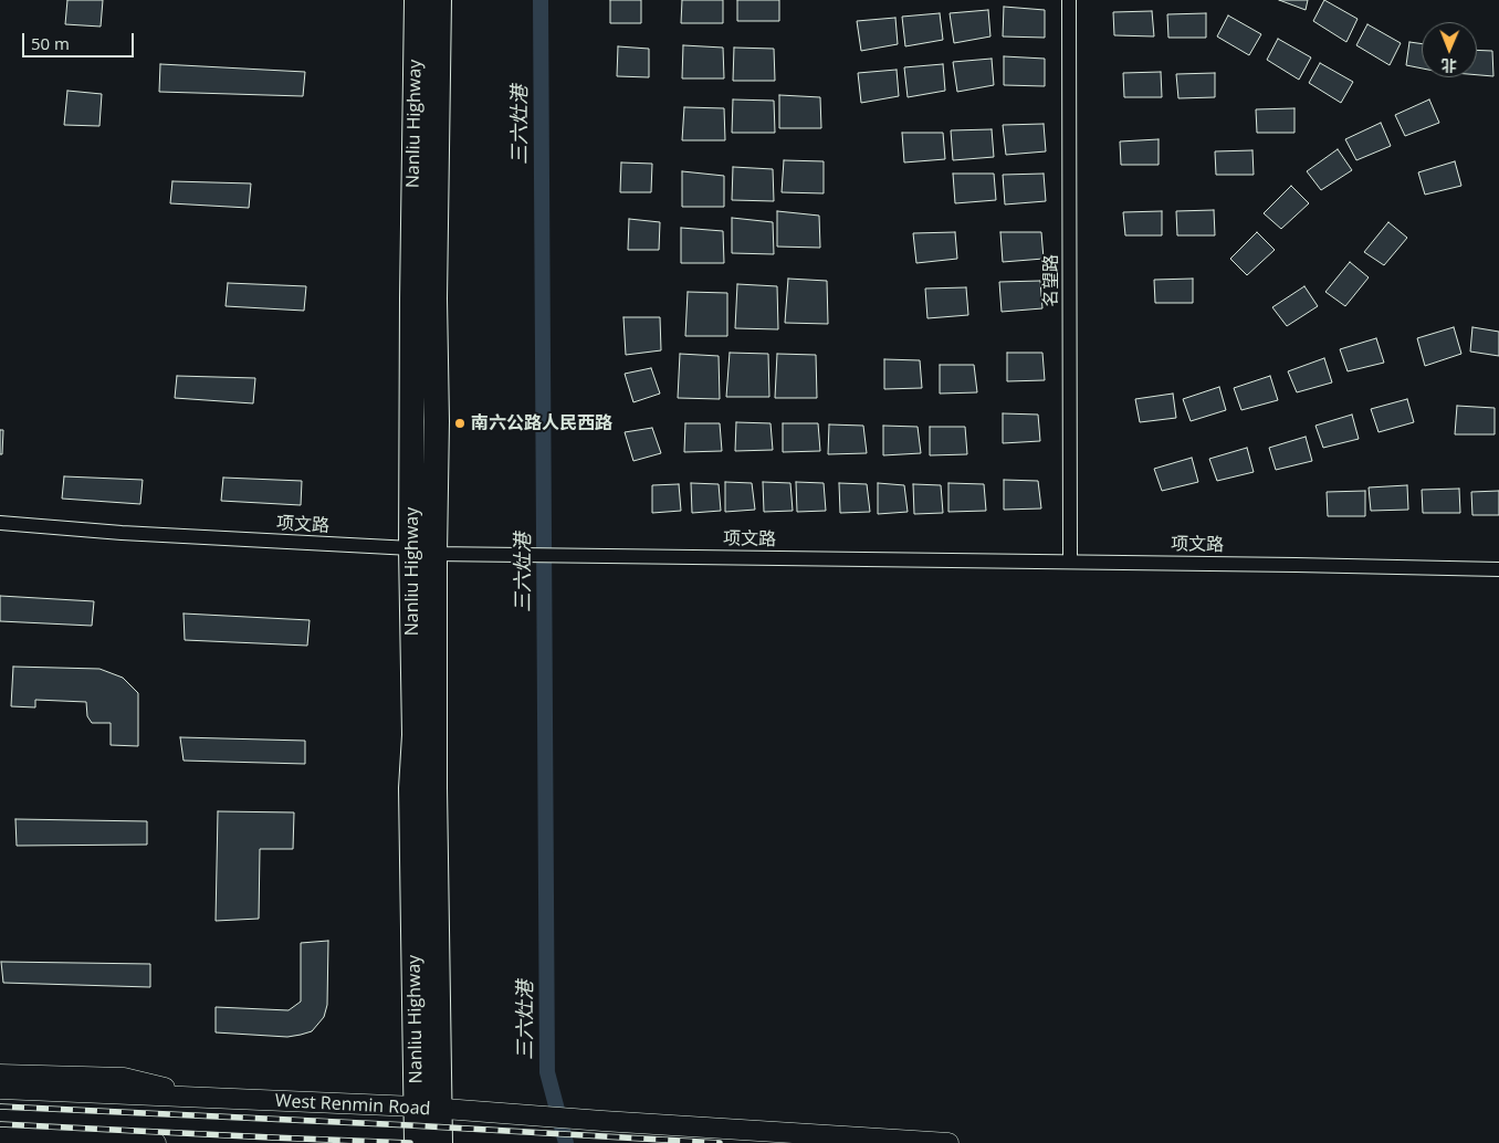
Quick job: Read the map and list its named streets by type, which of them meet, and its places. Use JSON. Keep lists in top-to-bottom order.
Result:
{
  "streets": {
    "highway": ["Nanliu Highway"],
    "main road": ["West Renmin Road"],
    "street": ["名望路", "项文路"]
  },
  "crossings": [
    ["Nanliu Highway", "项文路"],
    ["Nanliu Highway", "West Renmin Road"],
    ["名望路", "项文路"]
  ],
  "water": ["三六灶港"],
  "places": ["南六公路人民西路"],
  "scale_bar": "50 m",
  "north": "bottom"
}
